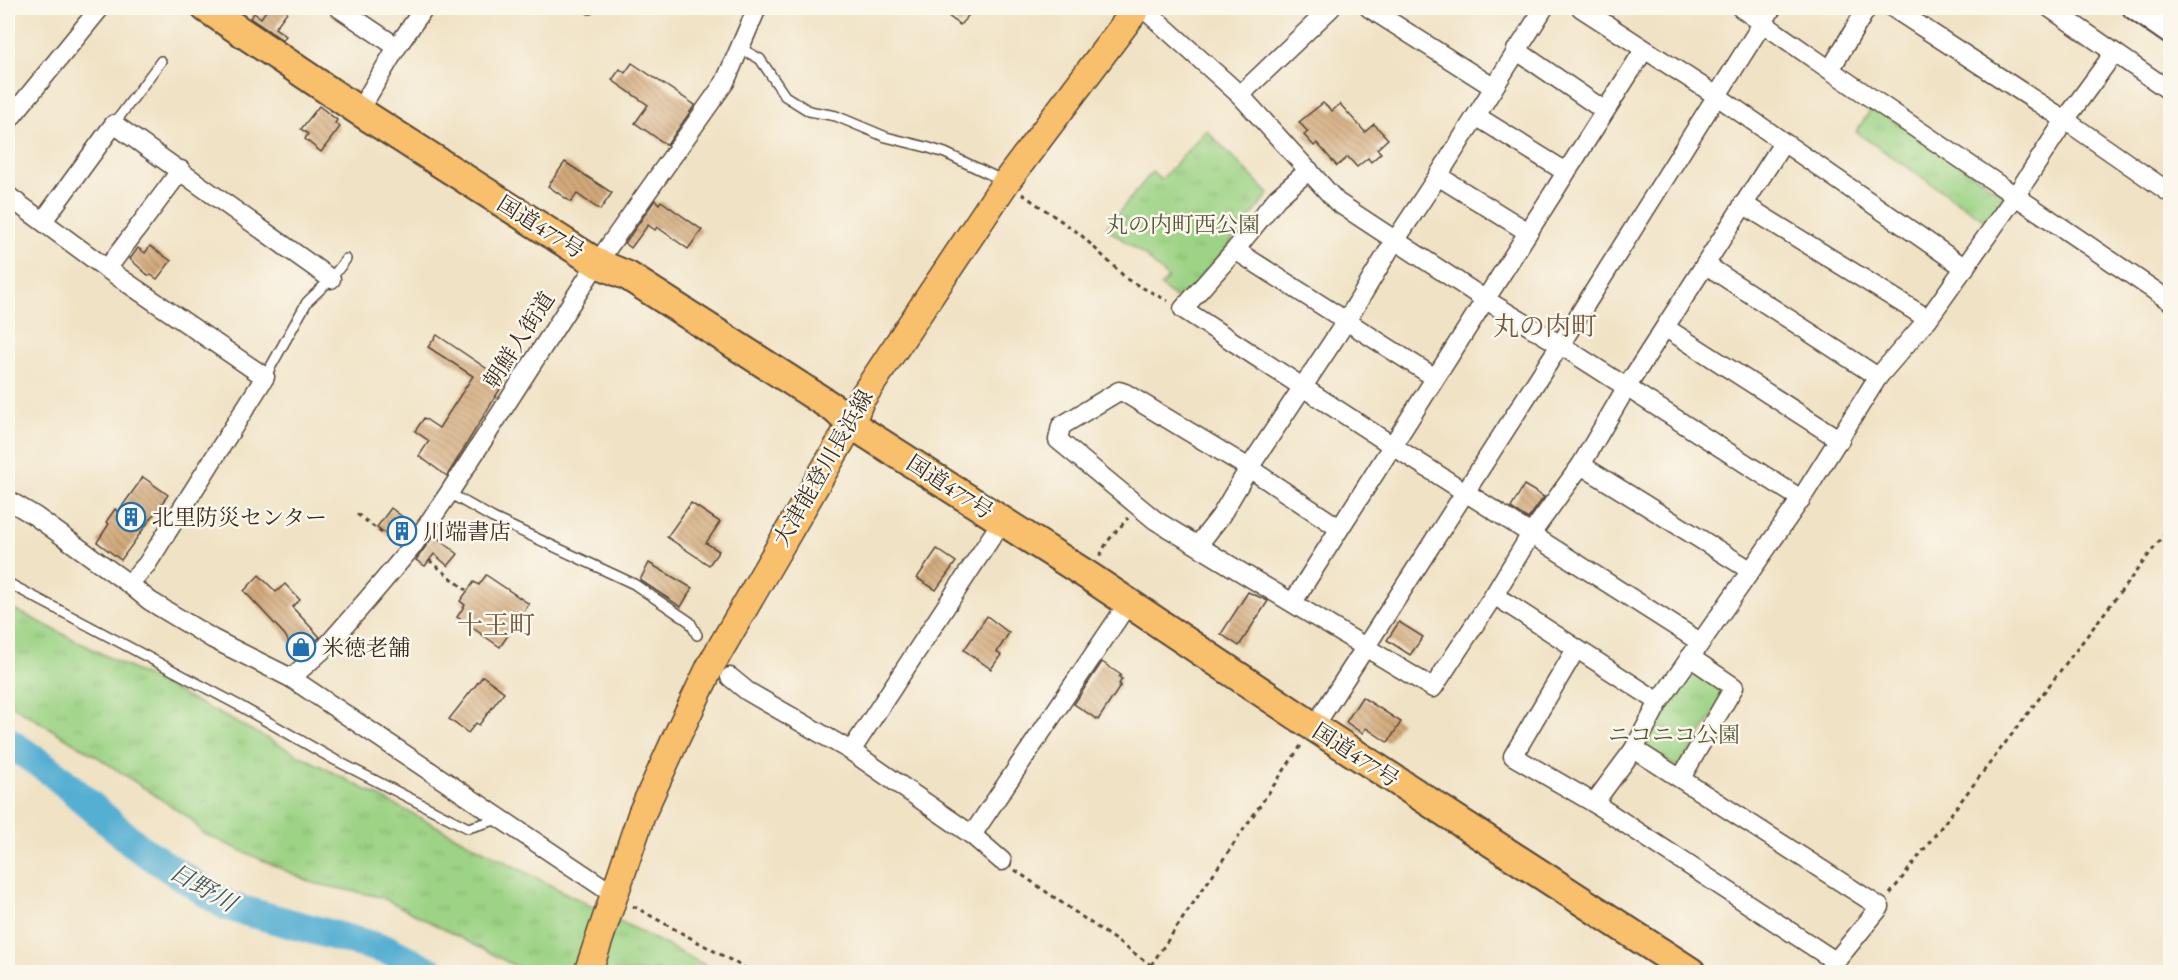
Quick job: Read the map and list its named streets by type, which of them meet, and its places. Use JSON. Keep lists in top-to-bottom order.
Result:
{
  "streets": {
    "highway": ["国道477号"],
    "main road": ["大津能登川長浜線"],
    "street": ["朝鮮人街道"]
  },
  "crossings": [
    ["国道477号", "朝鮮人街道"],
    ["国道477号", "大津能登川長浜線"]
  ],
  "districts": ["丸の内町", "十王町"],
  "water": ["日野川"],
  "parks": ["丸の内町西公園", "ニコニコ公園"],
  "places": {
    "building": ["北里防災センター", "川端書店"],
    "shop": ["米徳老舗"]
  }
}
